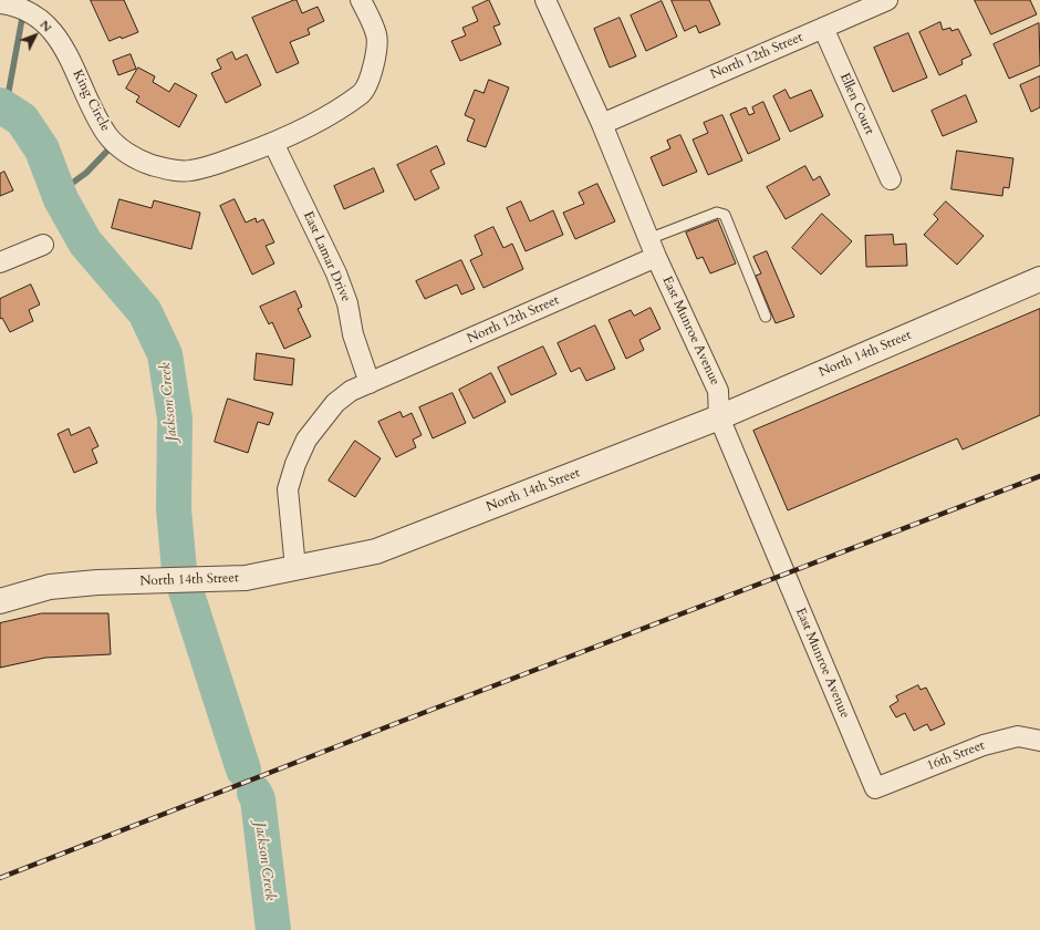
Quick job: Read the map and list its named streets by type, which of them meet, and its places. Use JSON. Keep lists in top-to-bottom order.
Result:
{
  "streets": {
    "street": [
      "North 12th Street",
      "King Circle",
      "Ellen Court",
      "East Lamar Drive",
      "East Munroe Avenue",
      "North 14th Street",
      "16th Street"
    ]
  },
  "crossings": [
    ["North 12th Street", "Ellen Court"],
    ["North 12th Street", "East Lamar Drive"],
    ["North 12th Street", "East Munroe Avenue"],
    ["King Circle", "East Lamar Drive"],
    ["East Munroe Avenue", "North 14th Street"],
    ["East Munroe Avenue", "16th Street"]
  ],
  "water": ["Jackson Creek"],
  "north": "top right"
}
